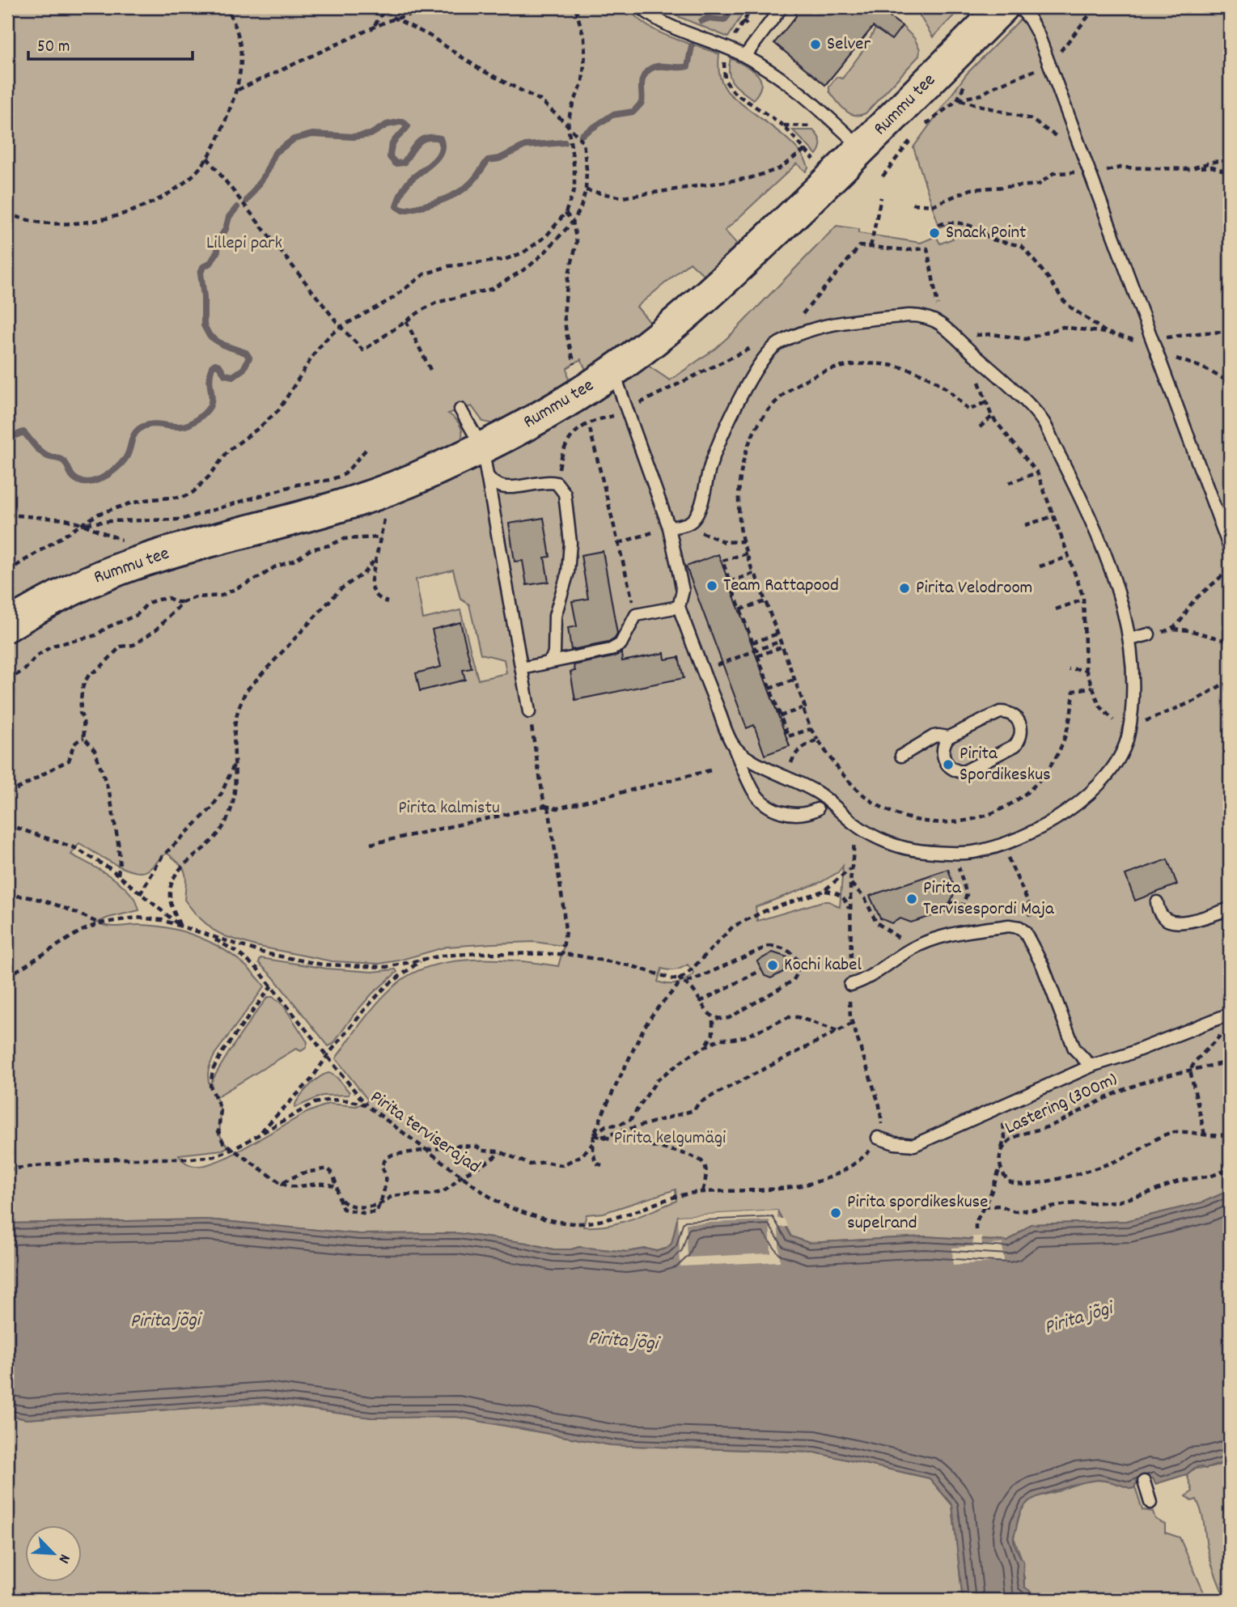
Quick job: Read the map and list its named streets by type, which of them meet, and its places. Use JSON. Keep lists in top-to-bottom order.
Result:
{
  "streets": {
    "main road": ["Rummu tee"],
    "path": ["Lastering (300m)", "Pirita terviserajad"]
  },
  "water": ["Pirita jõgi"],
  "parks": ["Lillepi park", "Pirita kalmistu", "Pirita kelgumägi"],
  "places": [
    "Selver",
    "Snack Point",
    "Team Rattapood",
    "Pirita Velodroom",
    "Pirita Spordikeskus",
    "Pirita Tervisespordi Maja",
    "Kochi kabel",
    "Pirita spordikeskuse supelrand"
  ],
  "scale_bar": "50 m",
  "north": "bottom right"
}
